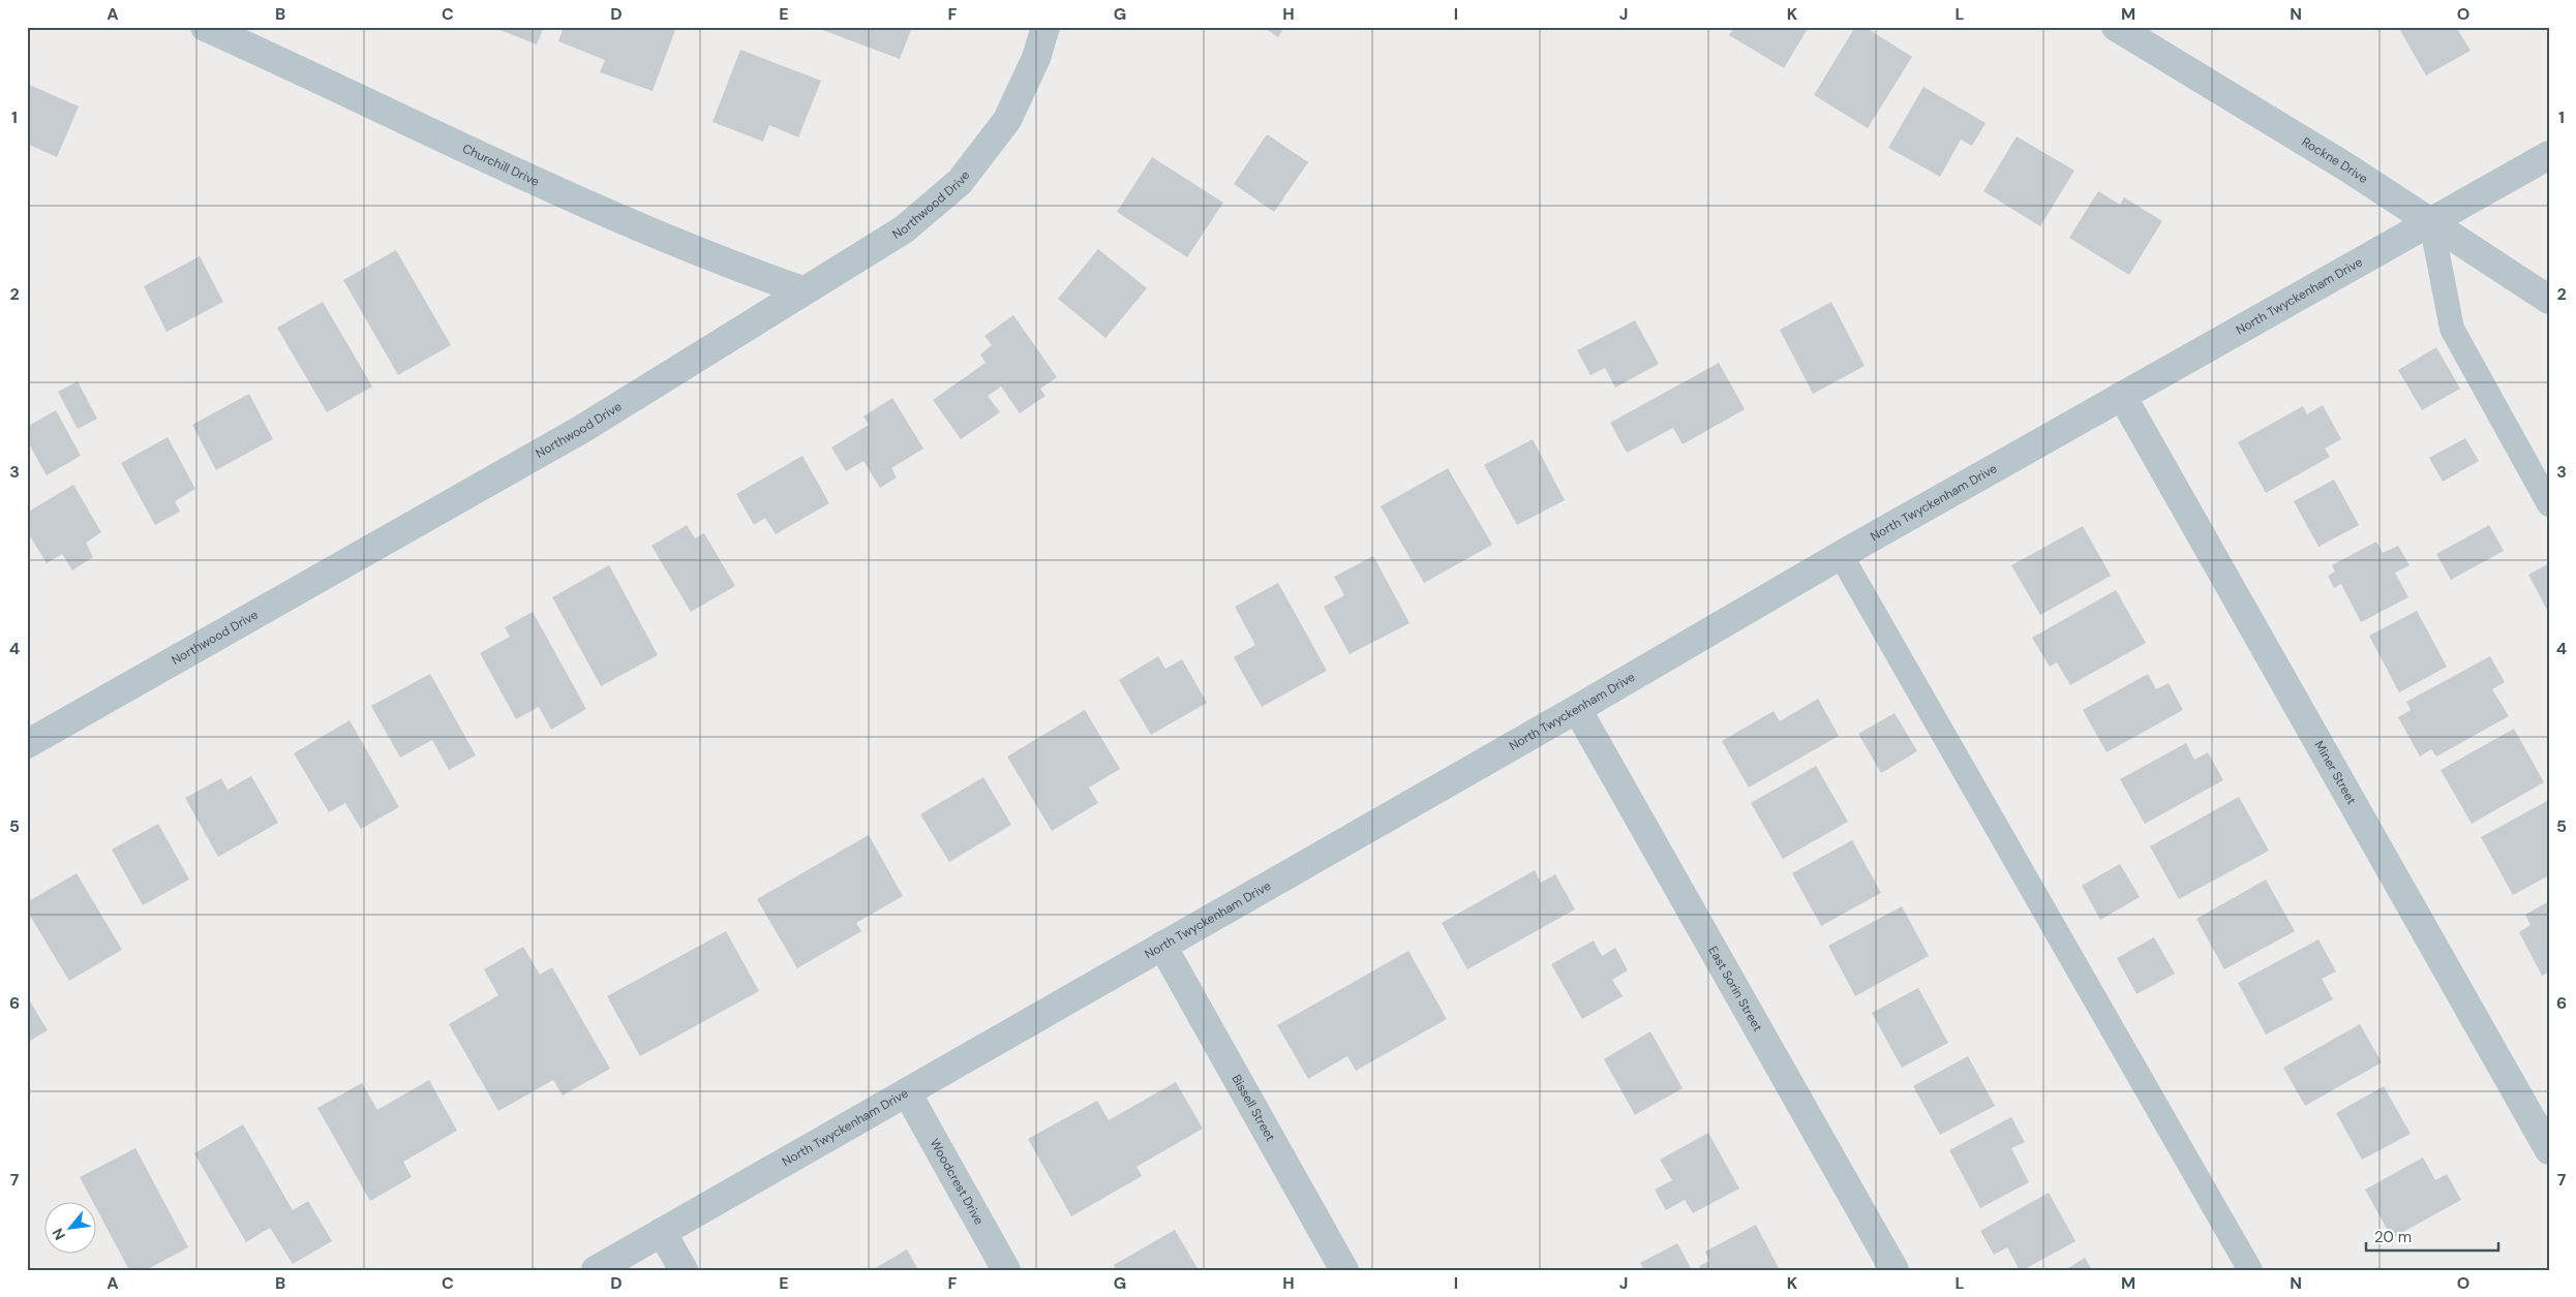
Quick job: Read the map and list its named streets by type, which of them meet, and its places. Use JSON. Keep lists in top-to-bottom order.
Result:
{
  "streets": {
    "street": [
      "Rockne Drive",
      "Churchill Drive",
      "Northwood Drive",
      "North Twyckenham Drive",
      "Miner Street",
      "East Sorin Street",
      "Bissell Street",
      "Woodcrest Drive"
    ]
  },
  "crossings": [
    ["Rockne Drive", "North Twyckenham Drive"],
    ["Churchill Drive", "Northwood Drive"],
    ["North Twyckenham Drive", "Miner Street"],
    ["North Twyckenham Drive", "East Sorin Street"],
    ["North Twyckenham Drive", "Bissell Street"],
    ["North Twyckenham Drive", "Woodcrest Drive"]
  ],
  "scale_bar": "20 m",
  "north": "bottom left",
  "grid": {
    "columns": [
      "A",
      "B",
      "C",
      "D",
      "E",
      "F",
      "G",
      "H",
      "I",
      "J",
      "K",
      "L",
      "M",
      "N",
      "O"
    ],
    "rows": [
      "1",
      "2",
      "3",
      "4",
      "5",
      "6",
      "7"
    ]
  }
}
